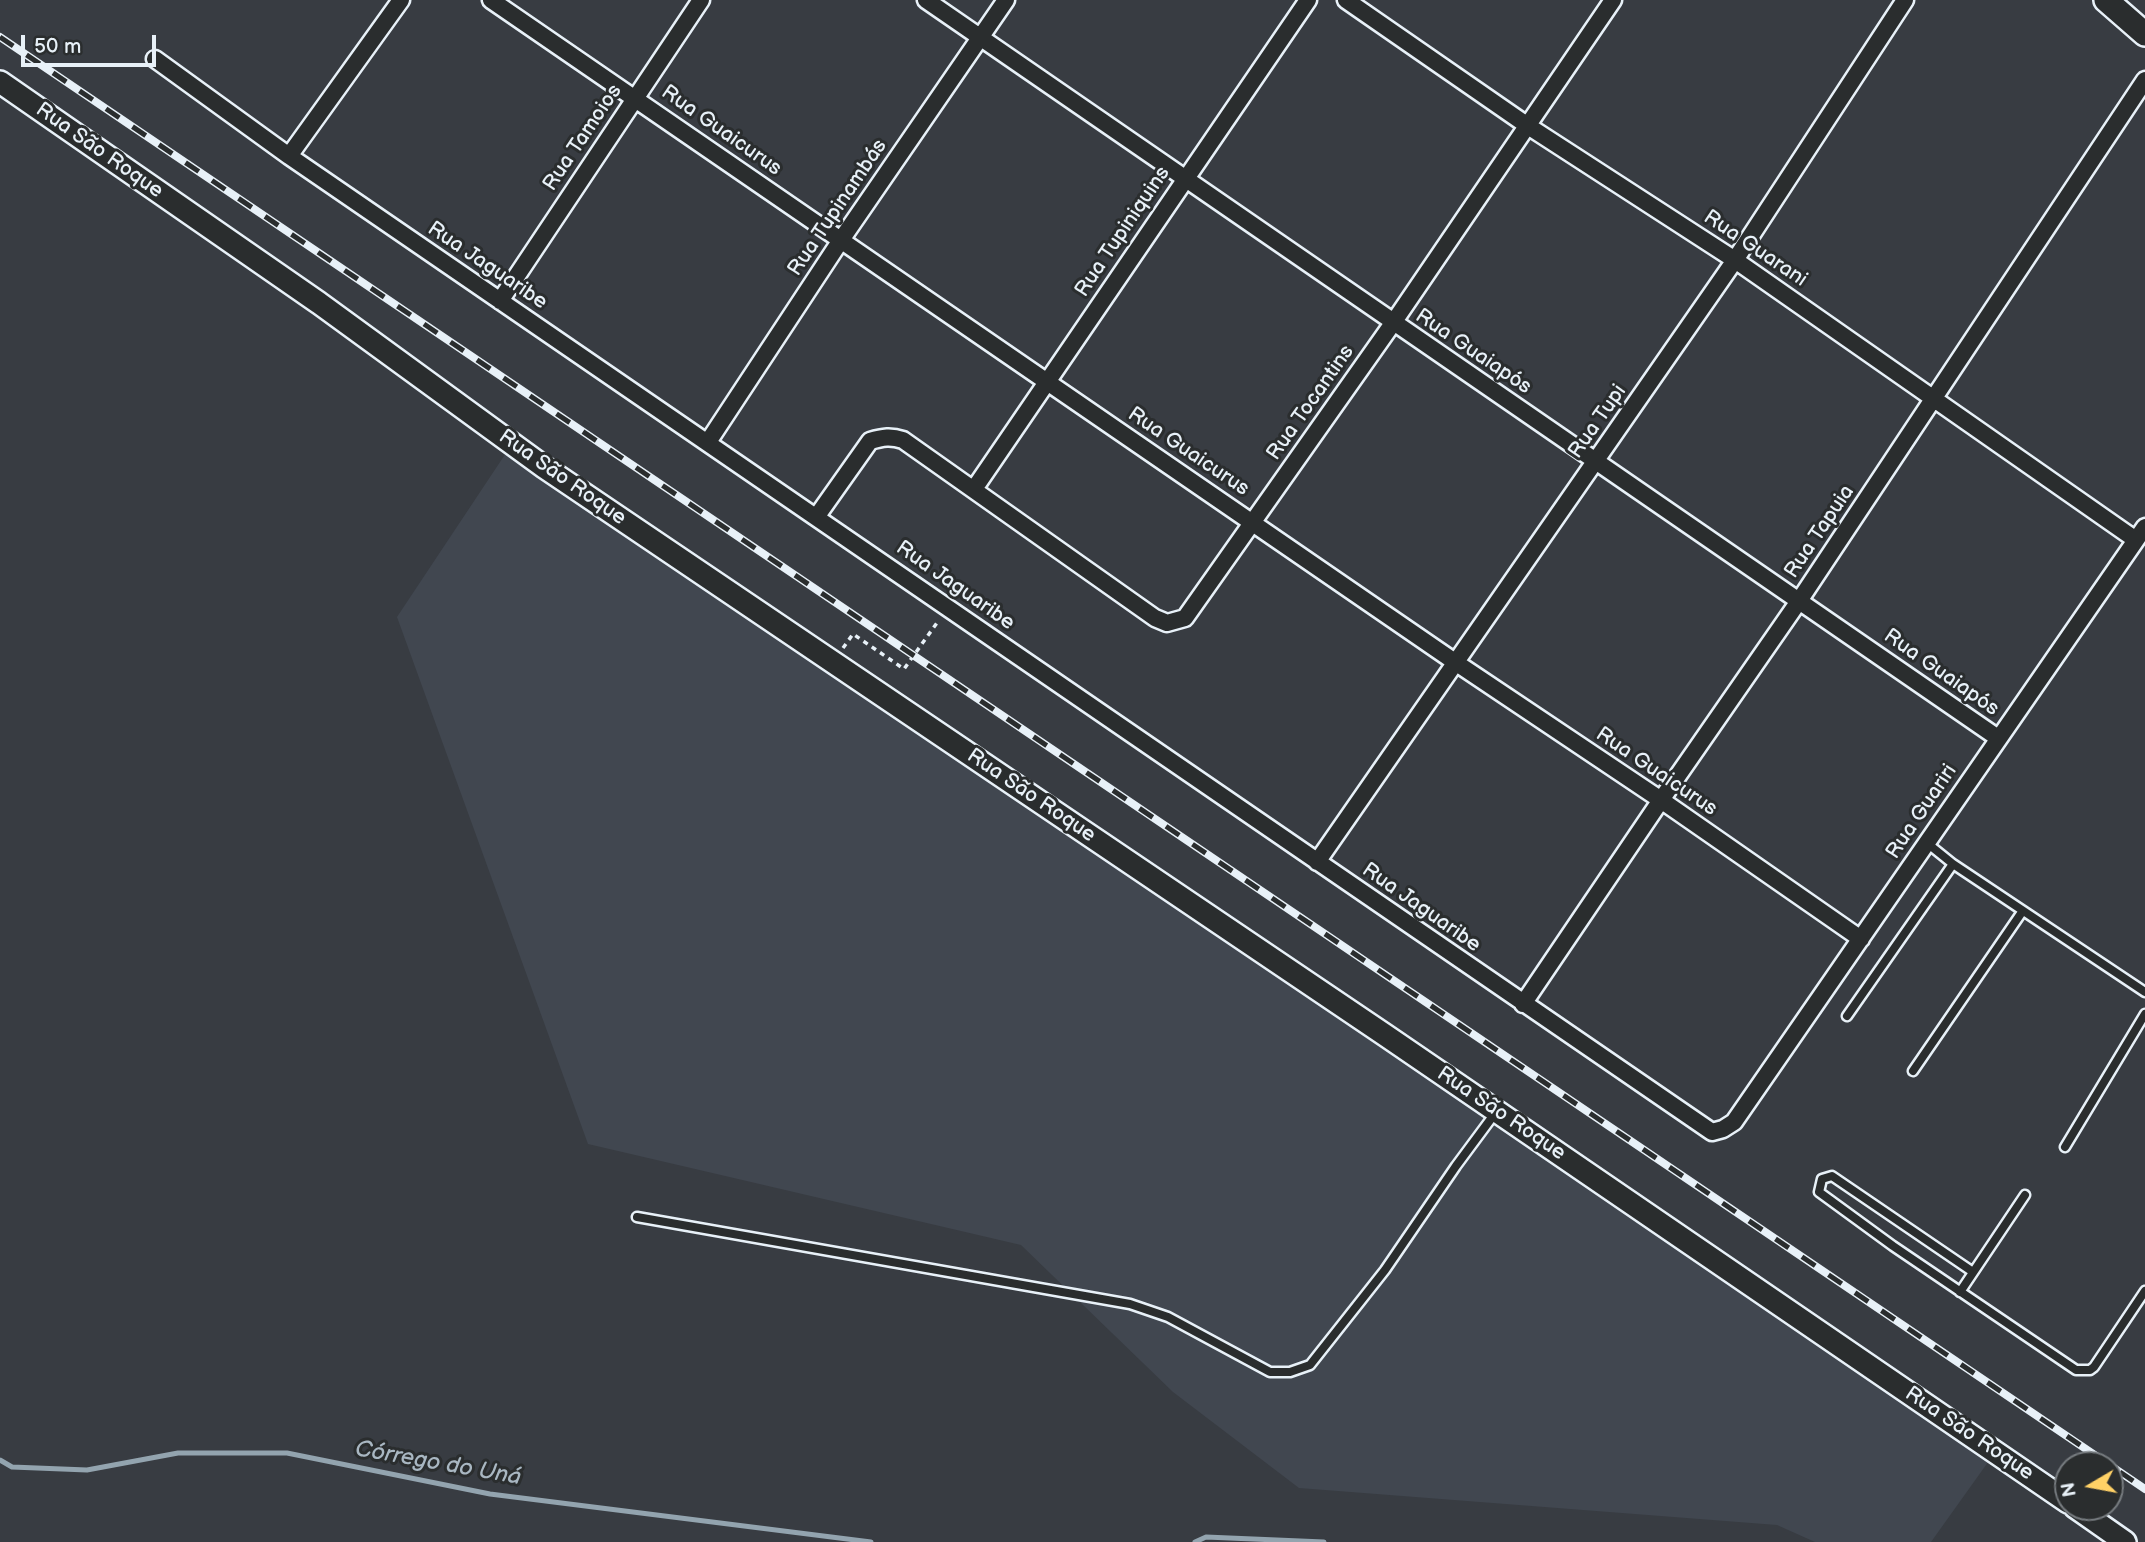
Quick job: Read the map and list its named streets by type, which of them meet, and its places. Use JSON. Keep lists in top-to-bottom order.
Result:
{
  "streets": {
    "street": [
      "Rua Guaicurus",
      "Rua Tamoios",
      "Rua São Roque",
      "Rua Tupinambás",
      "Rua Tupiniquins",
      "Rua Guarani",
      "Rua Jaguaribe",
      "Rua Guaiapós",
      "Rua Tocantins",
      "Rua Tupi",
      "Rua Tapuia",
      "Rua Guariri"
    ]
  },
  "crossings": [
    ["Rua Guaicurus", "Rua Tamoios"],
    ["Rua Guaicurus", "Rua Tupinambás"],
    ["Rua Guaicurus", "Rua Tupiniquins"],
    ["Rua Guaicurus", "Rua Tocantins"],
    ["Rua Guaicurus", "Rua Tupi"],
    ["Rua Guaicurus", "Rua Tapuia"],
    ["Rua Guaicurus", "Rua Guariri"],
    ["Rua Tamoios", "Rua Jaguaribe"],
    ["Rua Tupinambás", "Rua Jaguaribe"],
    ["Rua Tupinambás", "Rua Guaiapós"],
    ["Rua Tupiniquins", "Rua Guaiapós"],
    ["Rua Tupiniquins", "Rua Tocantins"],
    ["Rua Guarani", "Rua Tocantins"],
    ["Rua Guarani", "Rua Tupi"],
    ["Rua Guarani", "Rua Tapuia"],
    ["Rua Guarani", "Rua Guariri"],
    ["Rua Jaguaribe", "Rua Tocantins"],
    ["Rua Jaguaribe", "Rua Tupi"],
    ["Rua Jaguaribe", "Rua Tapuia"],
    ["Rua Jaguaribe", "Rua Guariri"],
    ["Rua Guaiapós", "Rua Tocantins"],
    ["Rua Guaiapós", "Rua Tupi"],
    ["Rua Guaiapós", "Rua Tapuia"],
    ["Rua Guaiapós", "Rua Guariri"]
  ],
  "water": ["Córrego do Uná"],
  "scale_bar": "50 m",
  "north": "left"
}
